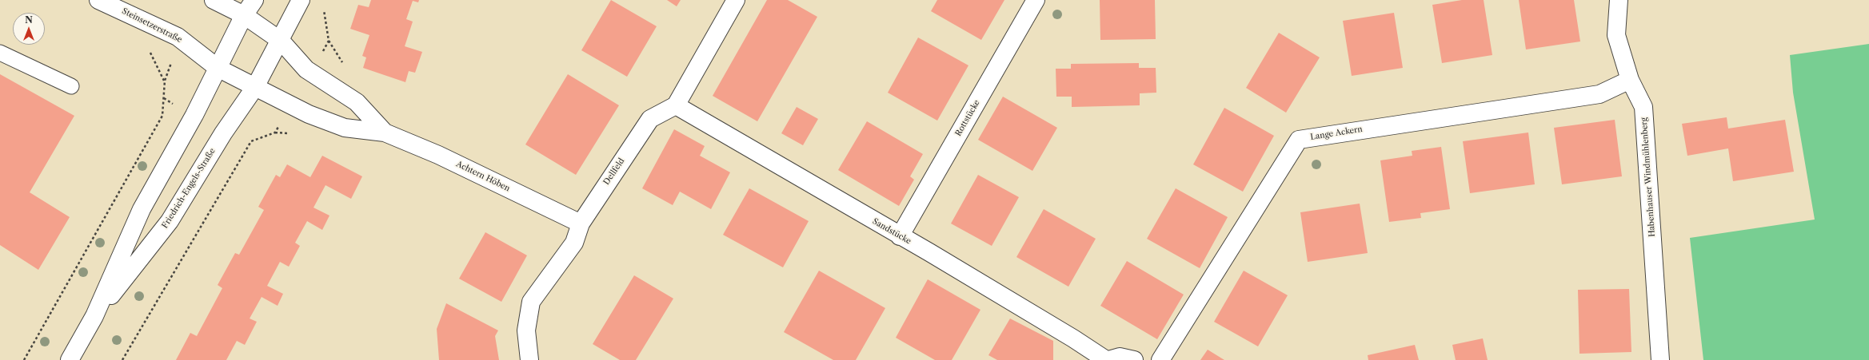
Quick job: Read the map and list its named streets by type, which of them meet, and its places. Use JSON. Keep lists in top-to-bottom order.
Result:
{
  "streets": {
    "street": [
      "Steinsetzerstraße",
      "Rottstücke",
      "Lange Ackern",
      "Dellfeld",
      "Achtern Höben",
      "Habenhauser Windmühlenberg",
      "Friedrich-Engels-Straße",
      "Sandstücke"
    ]
  },
  "crossings": [
    ["Steinsetzerstraße", "Friedrich-Engels-Straße"],
    ["Rottstücke", "Sandstücke"],
    ["Lange Ackern", "Habenhauser Windmühlenberg"],
    ["Dellfeld", "Achtern Höben"],
    ["Dellfeld", "Sandstücke"],
    ["Achtern Höben", "Friedrich-Engels-Straße"]
  ],
  "north": "top"
}
